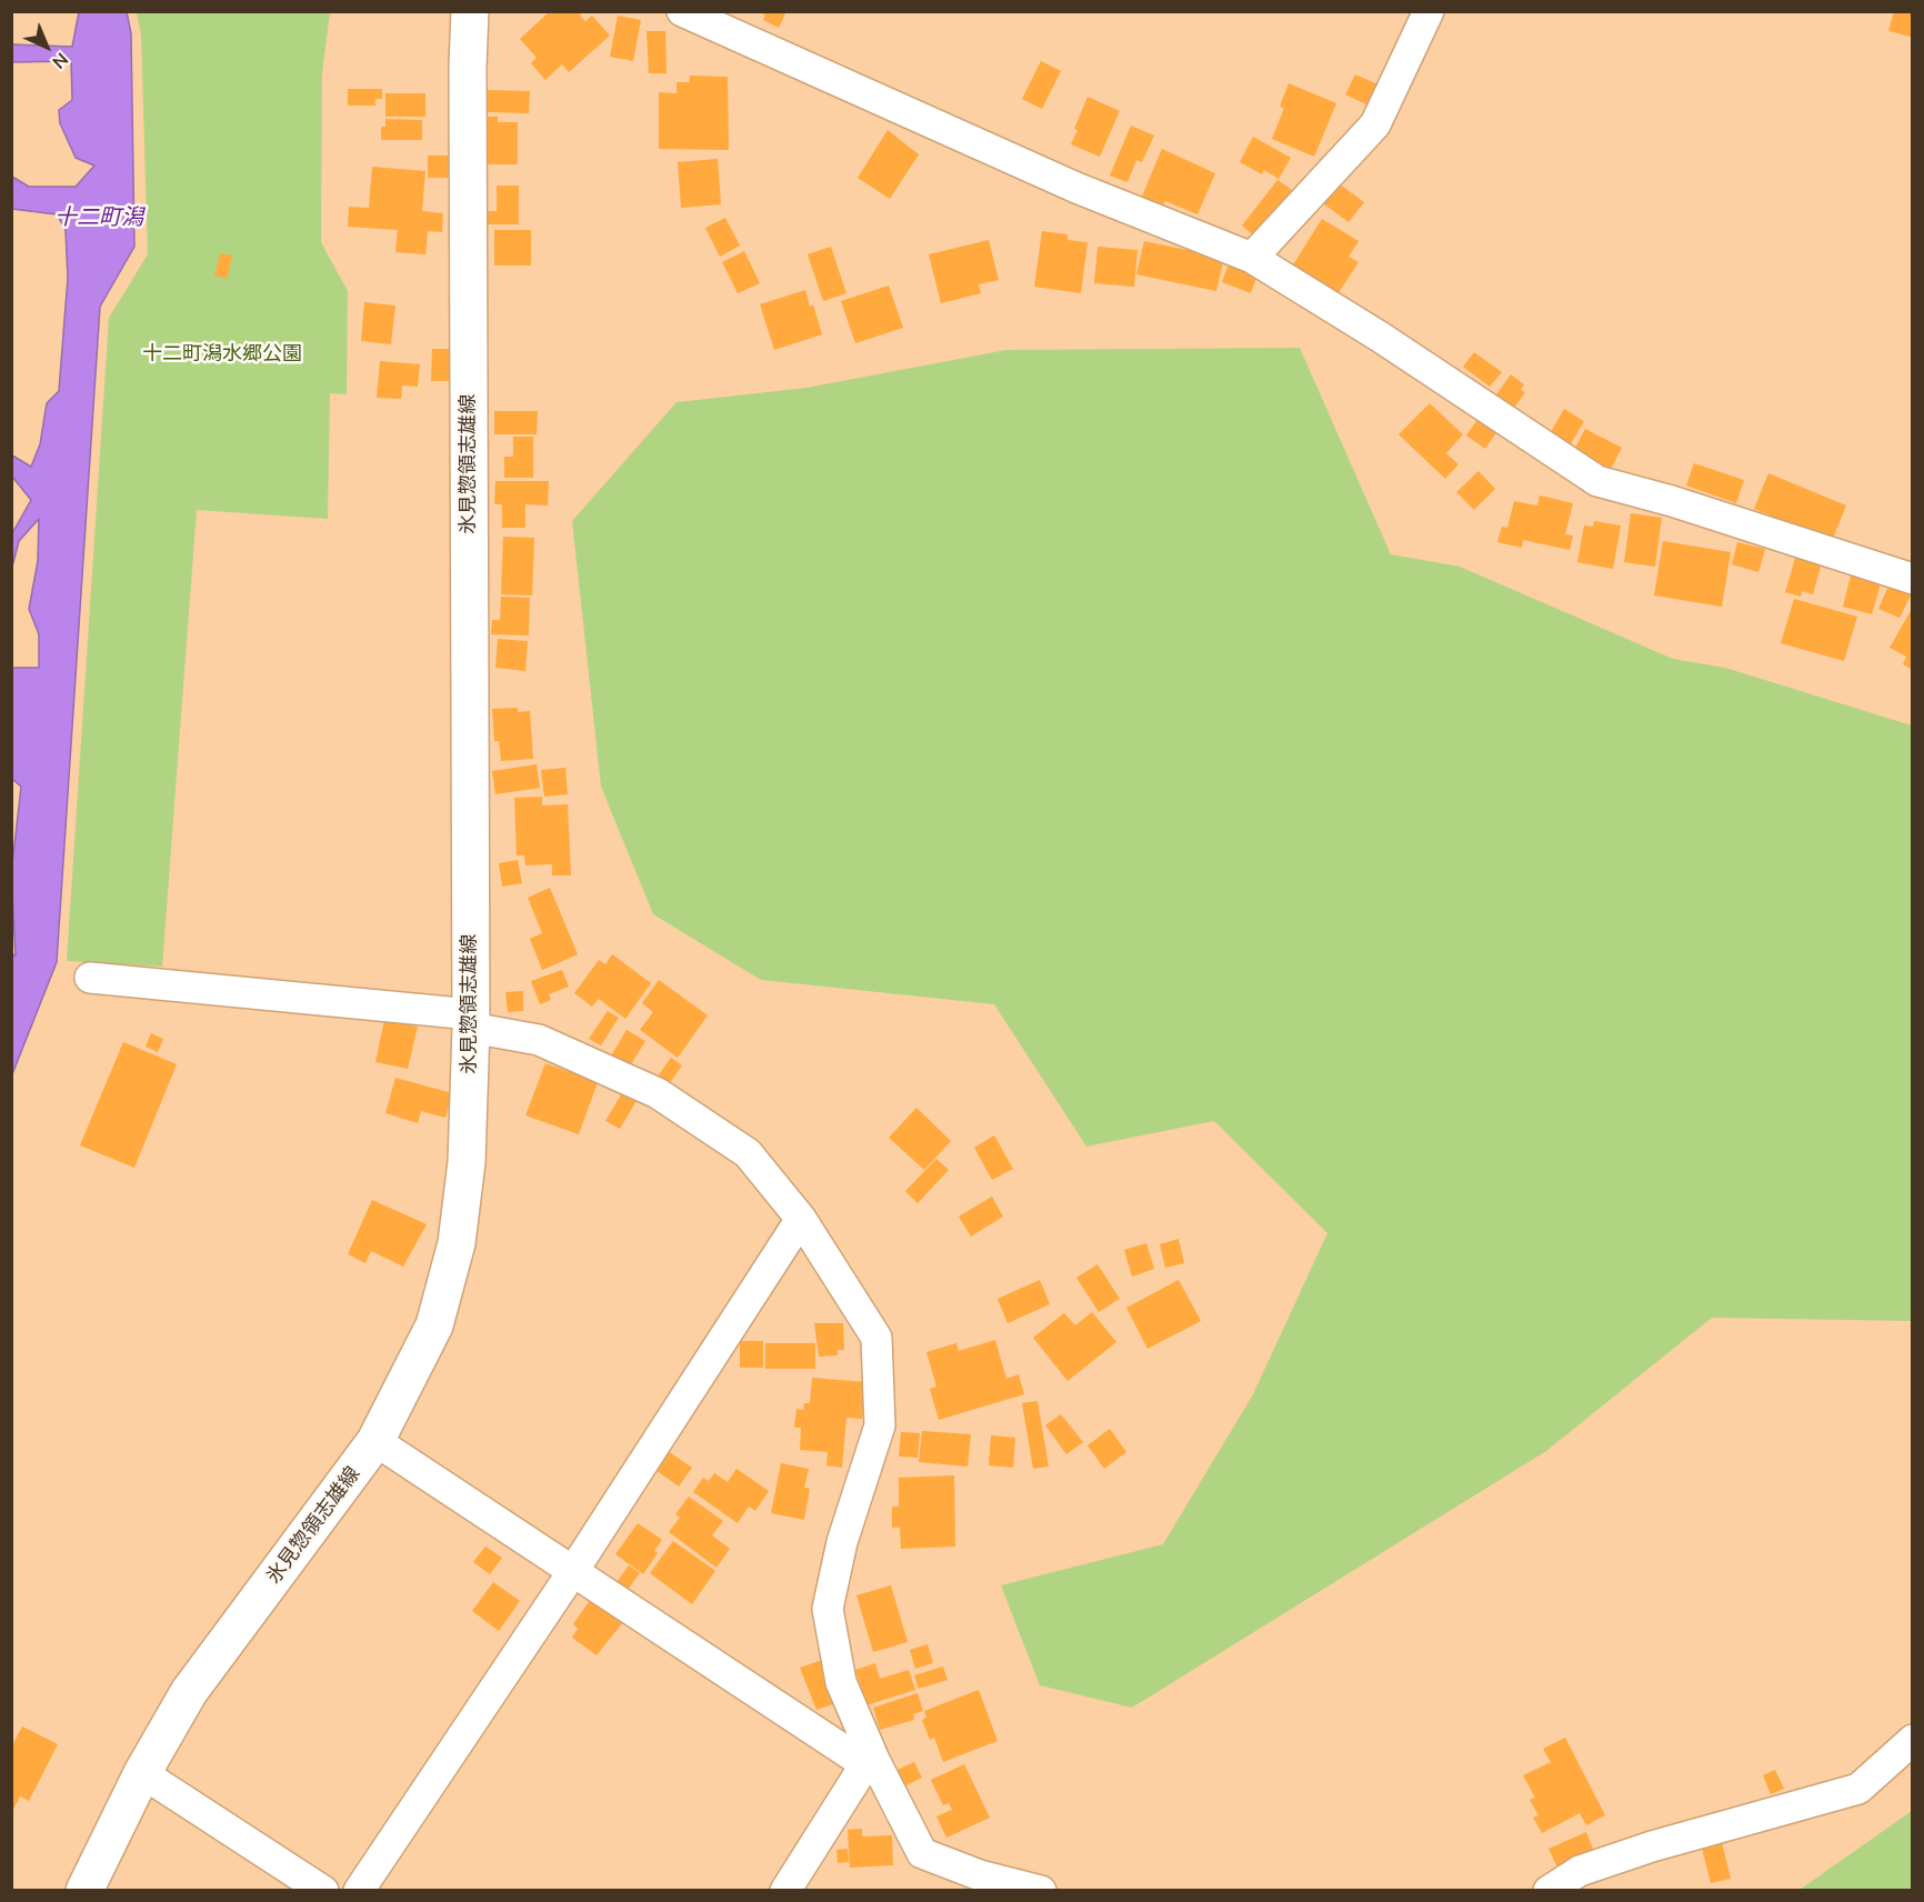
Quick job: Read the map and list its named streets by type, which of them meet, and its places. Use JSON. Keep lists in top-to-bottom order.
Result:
{
  "streets": {
    "main road": ["氷見惣領志雄線"]
  },
  "water": ["十二町潟"],
  "parks": ["十二町潟水郷公園"],
  "north": "bottom right"
}
